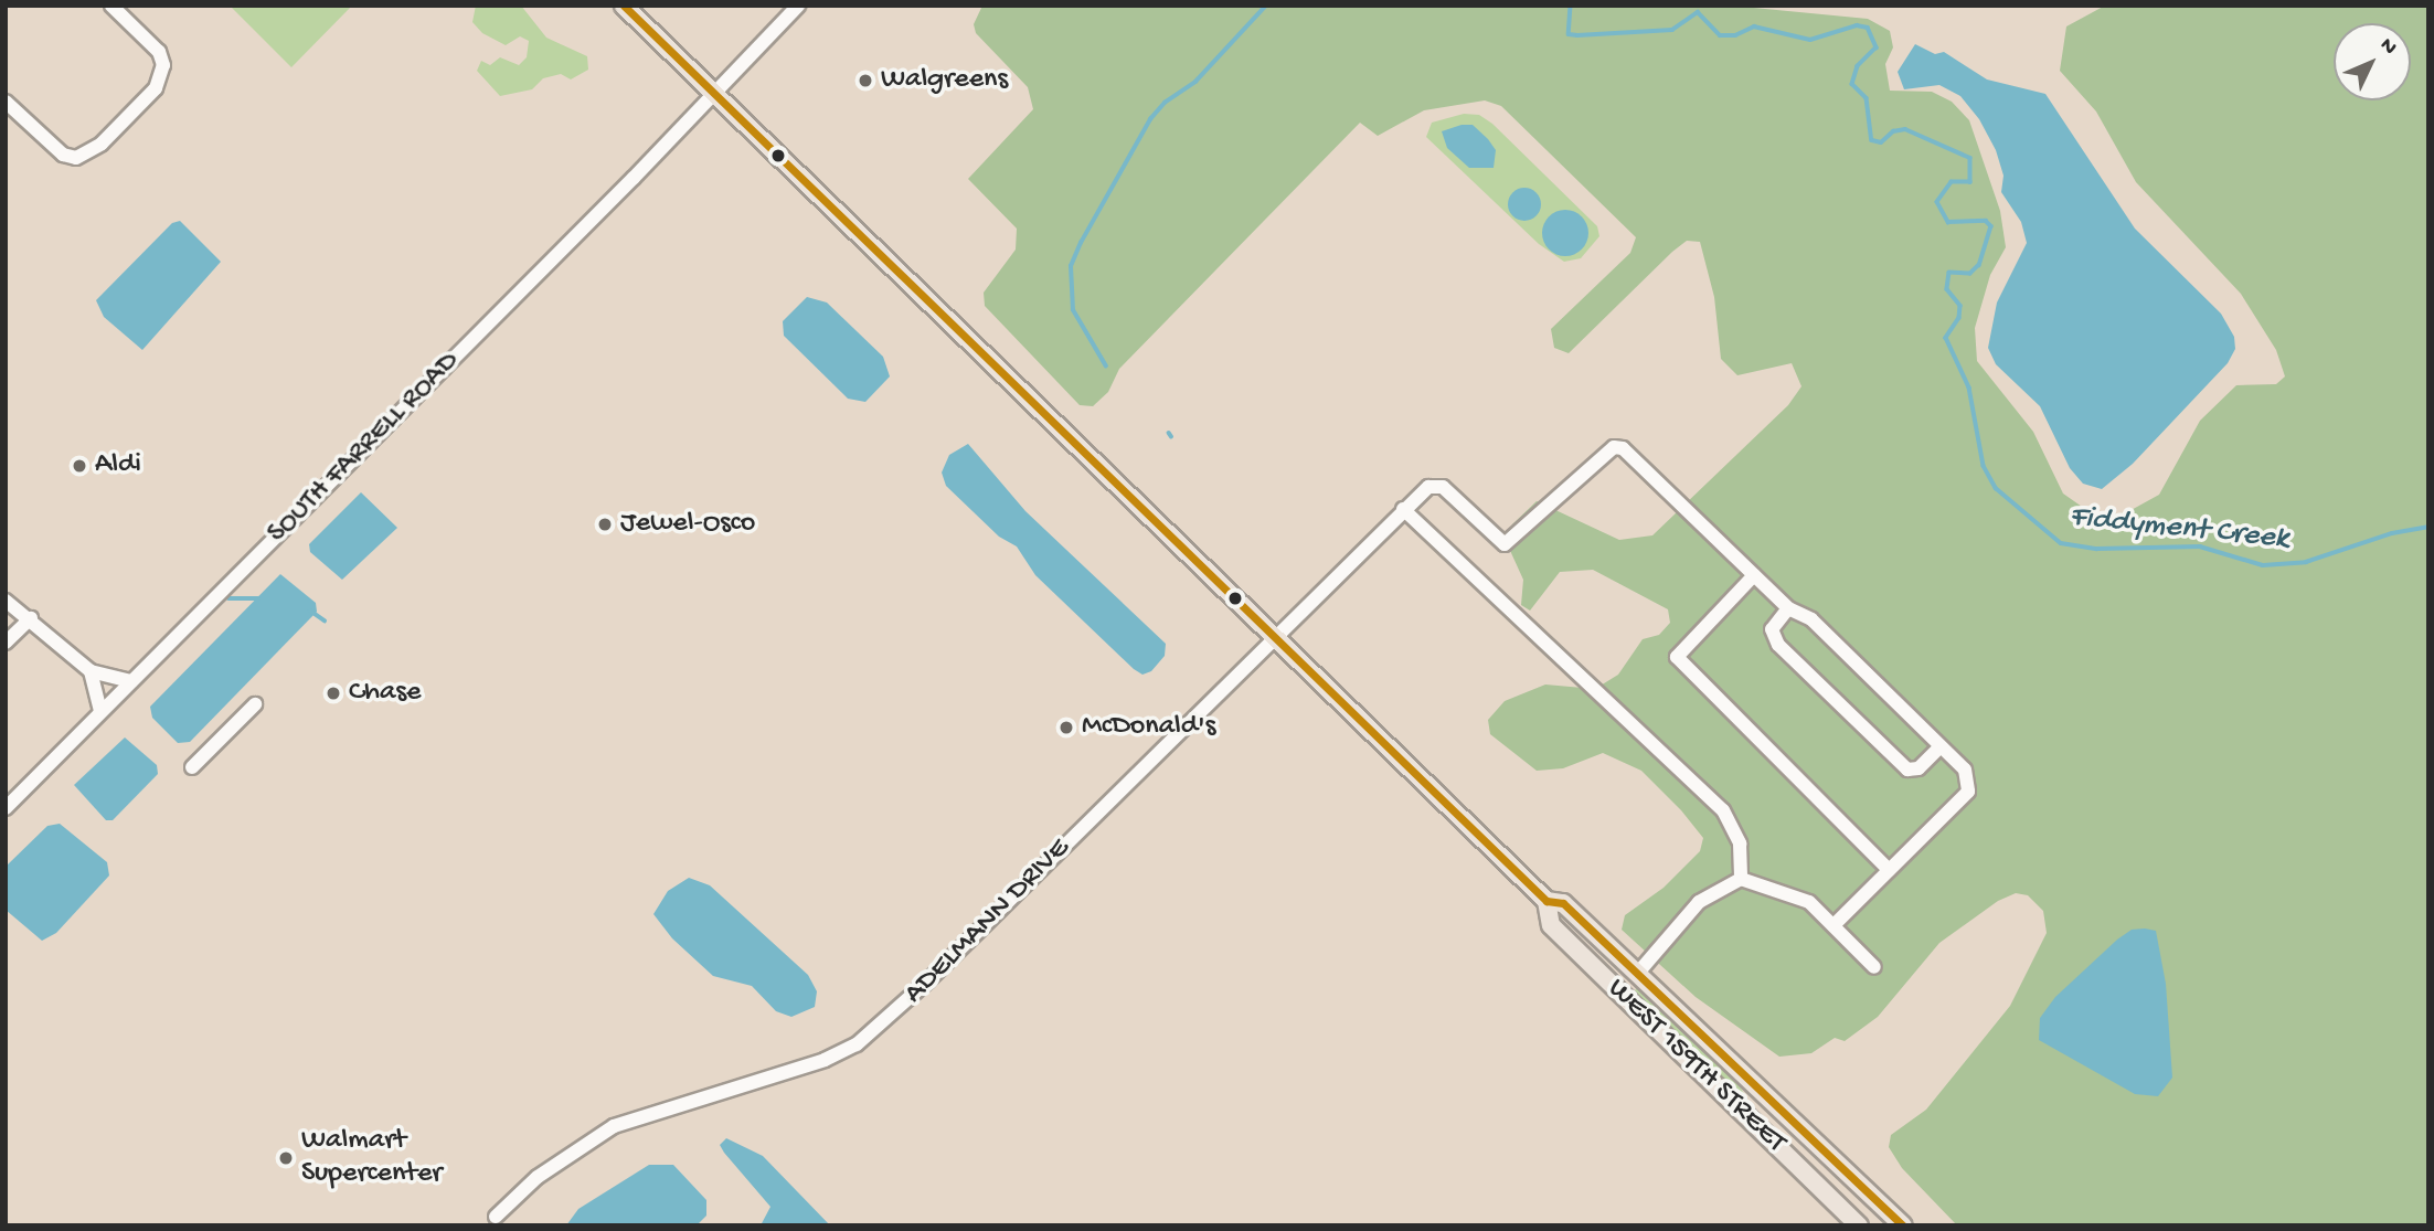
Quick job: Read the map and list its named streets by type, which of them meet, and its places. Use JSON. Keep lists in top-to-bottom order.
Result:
{
  "streets": {
    "main road": ["WEST 159TH STREET"],
    "street": ["SOUTH FARRELL ROAD", "ADELMANN DRIVE"]
  },
  "crossings": [
    ["SOUTH FARRELL ROAD", "WEST 159TH STREET"],
    ["ADELMANN DRIVE", "WEST 159TH STREET"]
  ],
  "water": ["Fiddyment Creek"],
  "places": [
    "Walgreens",
    "Aldi",
    "Jewel-Osco",
    "Chase",
    "McDonald's",
    "Walmart Supercenter"
  ],
  "north": "top right"
}
